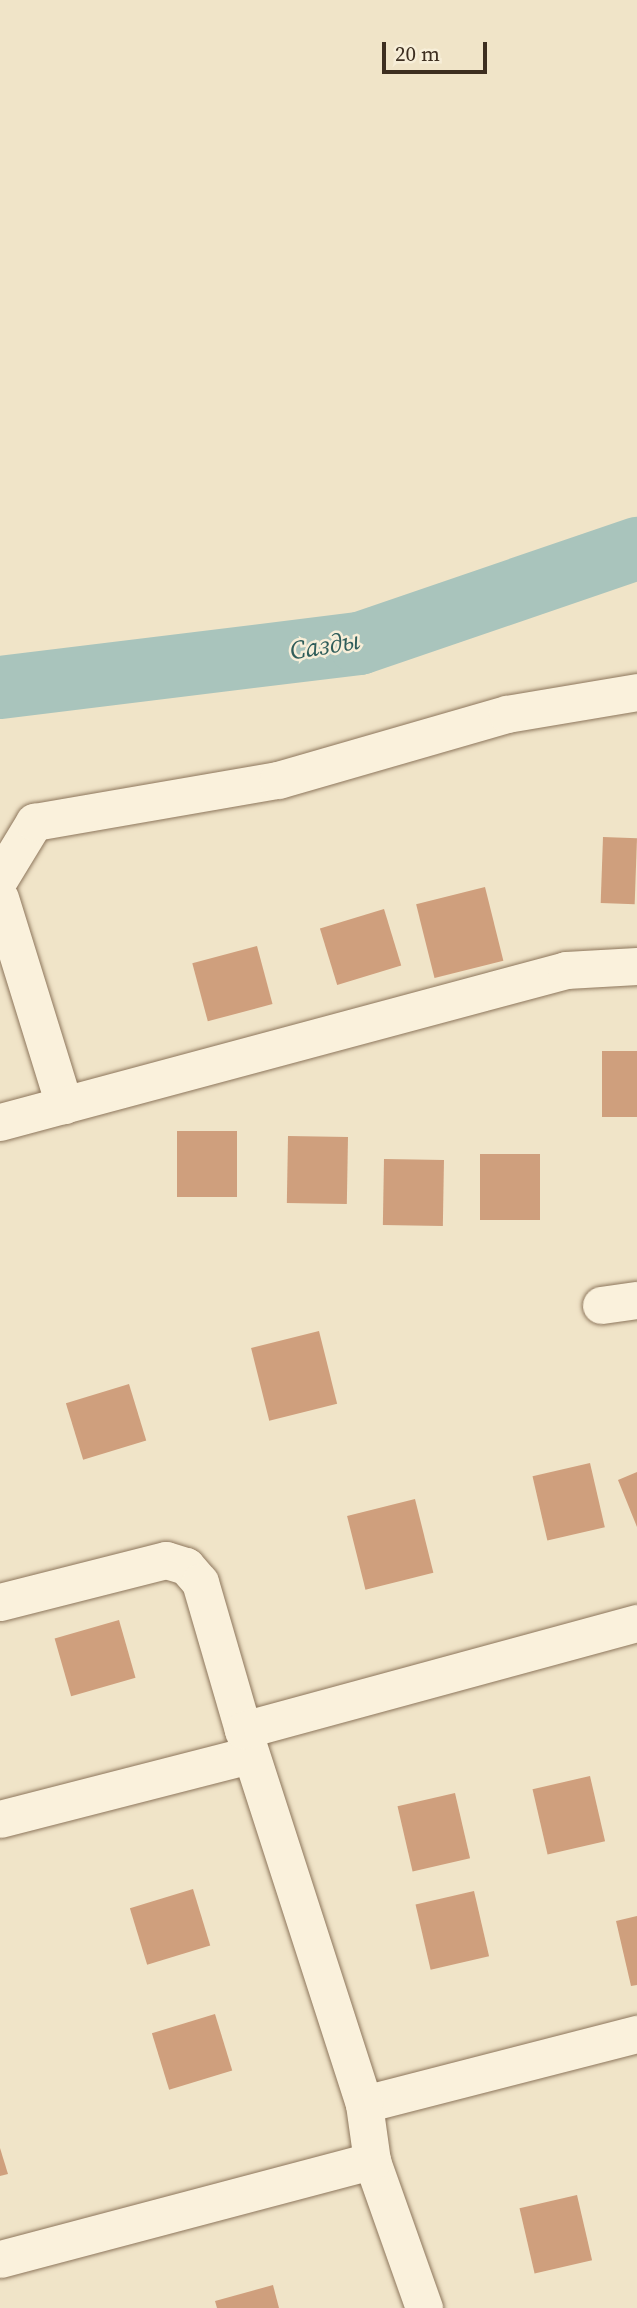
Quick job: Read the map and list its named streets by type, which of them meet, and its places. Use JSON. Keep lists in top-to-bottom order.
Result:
{
  "water": ["Сазды"],
  "scale_bar": "20 m"
}
